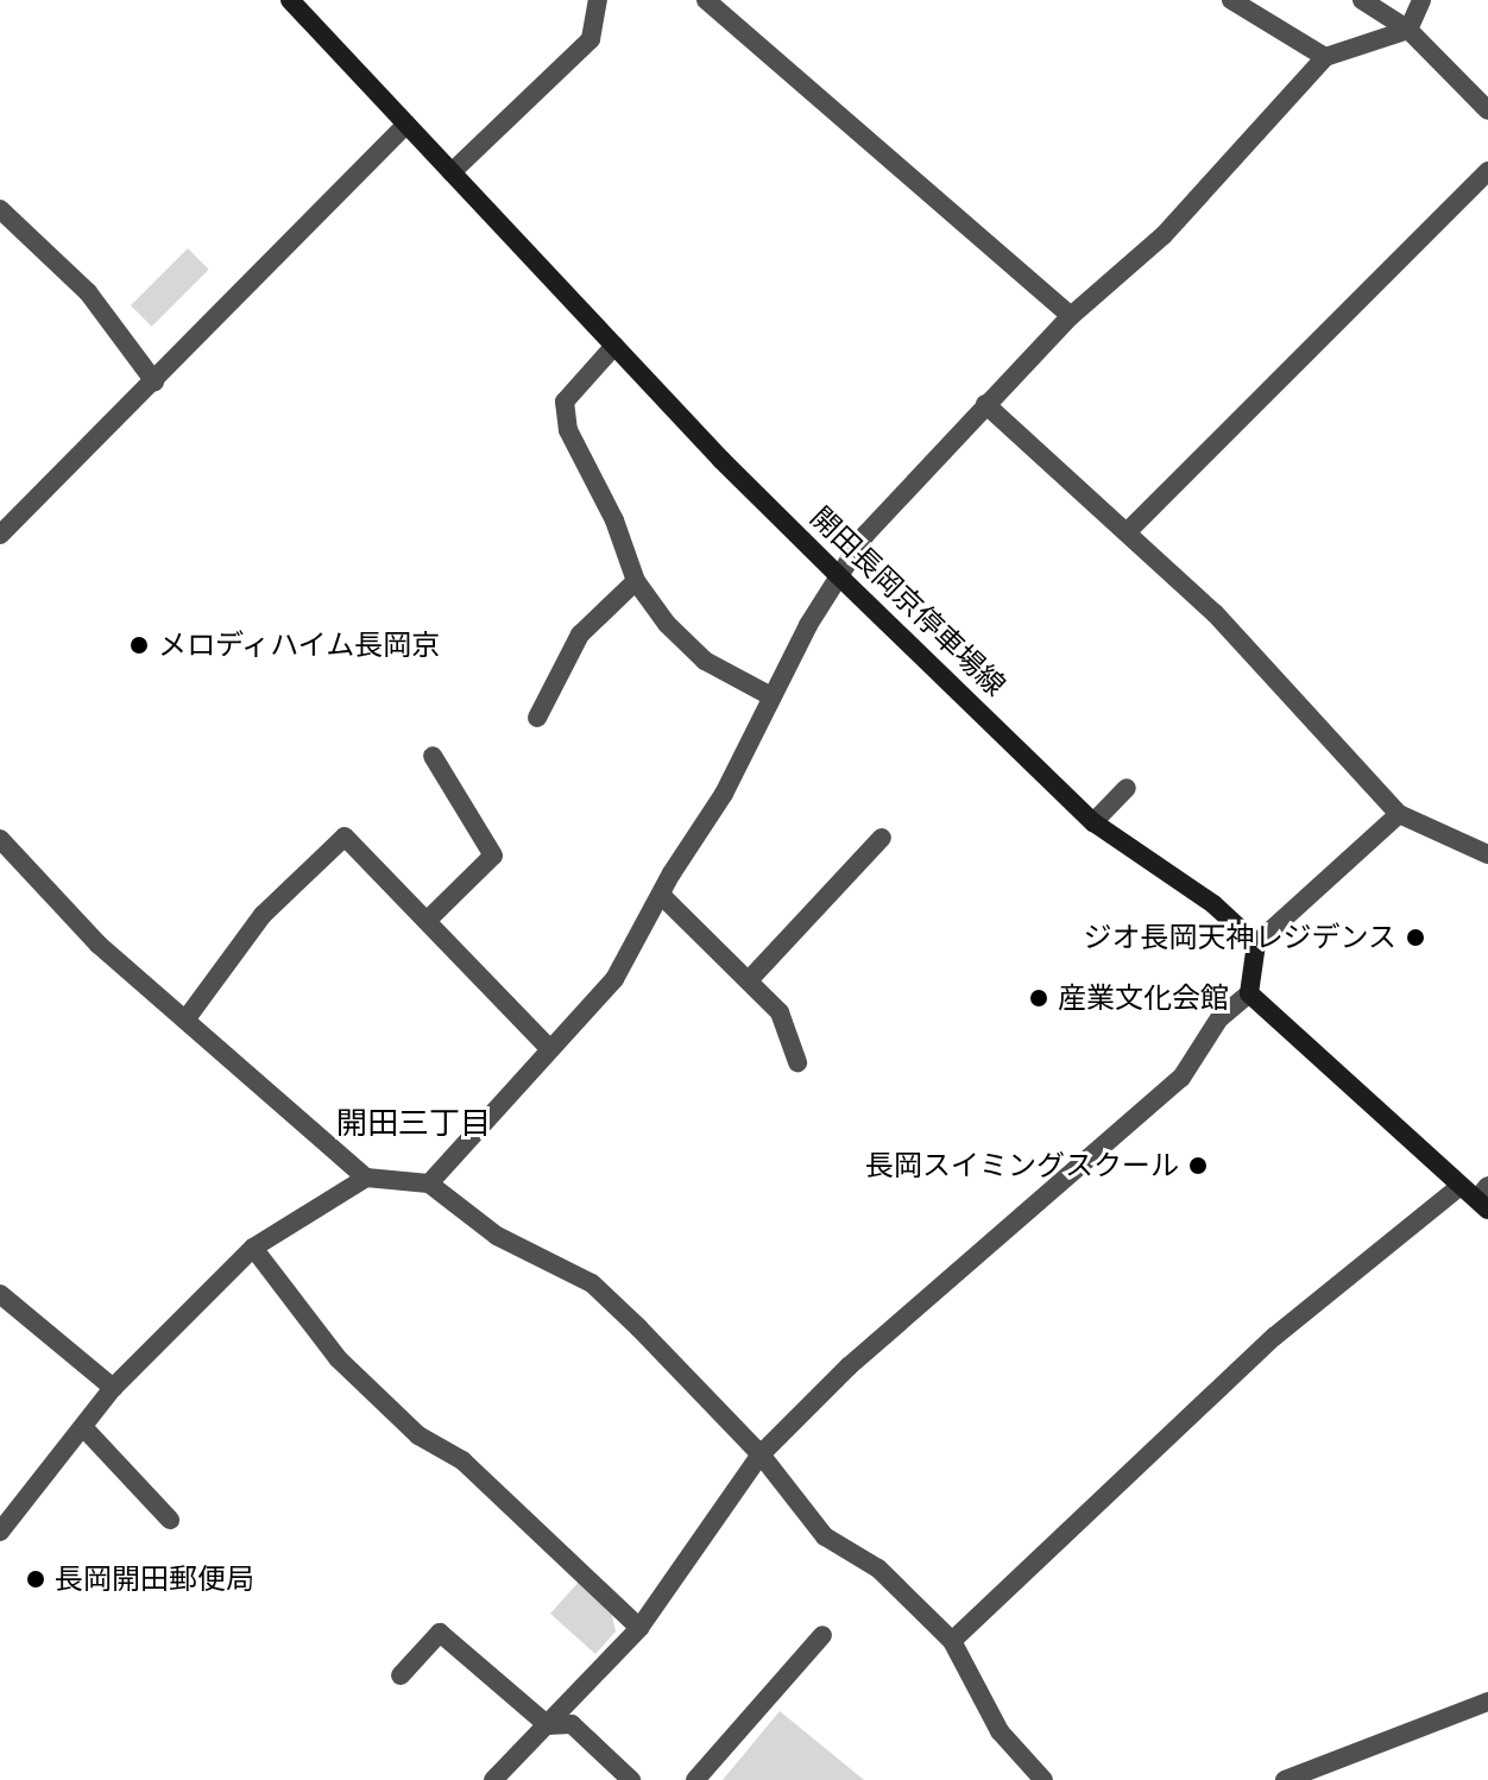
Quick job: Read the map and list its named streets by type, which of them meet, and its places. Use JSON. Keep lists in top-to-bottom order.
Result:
{
  "streets": {
    "main road": ["開田長岡京停車場線"]
  },
  "districts": ["開田三丁目"],
  "places": [
    "メロディハイム長岡京",
    "ジオ長岡天神レジデンス",
    "産業文化会館",
    "長岡スイミングスクール",
    "長岡開田郵便局"
  ]
}
